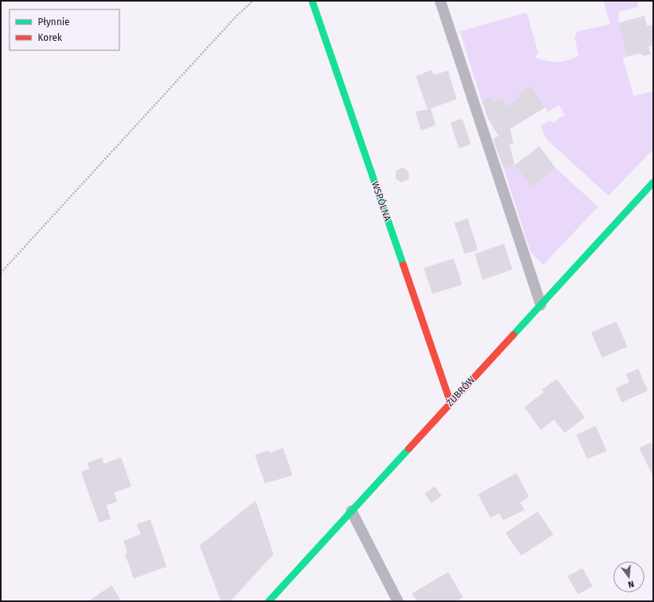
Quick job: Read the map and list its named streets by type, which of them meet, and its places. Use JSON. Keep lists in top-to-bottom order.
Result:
{
  "streets": {
    "main road": ["WSPÓLNA", "ŻUBRÓW"]
  },
  "crossings": [
    ["WSPÓLNA", "ŻUBRÓW"]
  ],
  "legend": ["Płynnie", "Korek"],
  "north": "bottom"
}
